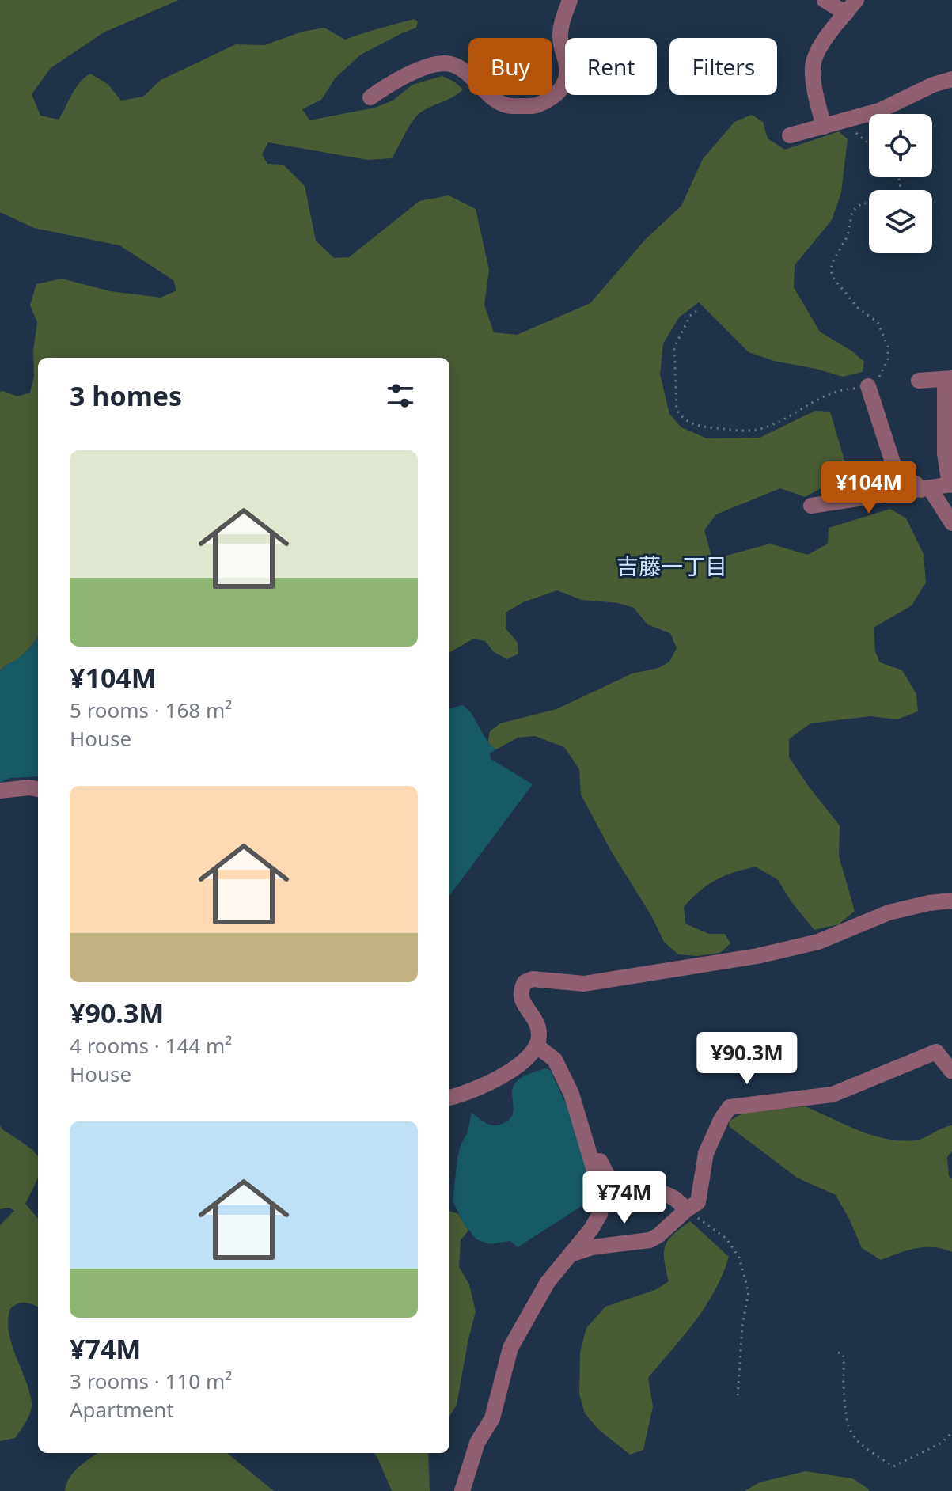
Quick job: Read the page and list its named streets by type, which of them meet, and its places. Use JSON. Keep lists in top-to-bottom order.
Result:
{
  "districts": ["吉藤一丁目"],
  "page": {
    "chip": ["Buy", "Rent", "Filters"],
    "heading": "3 homes",
    "list": [
      {
        "name": "¥104M",
        "note": "5 rooms · 168 m² · House"
      },
      {
        "name": "¥90.3M",
        "note": "4 rooms · 144 m² · House"
      },
      {
        "name": "¥74M",
        "note": "3 rooms · 110 m² · Apartment"
      }
    ],
    "price": ["¥104M", "¥90.3M", "¥74M"]
  }
}
